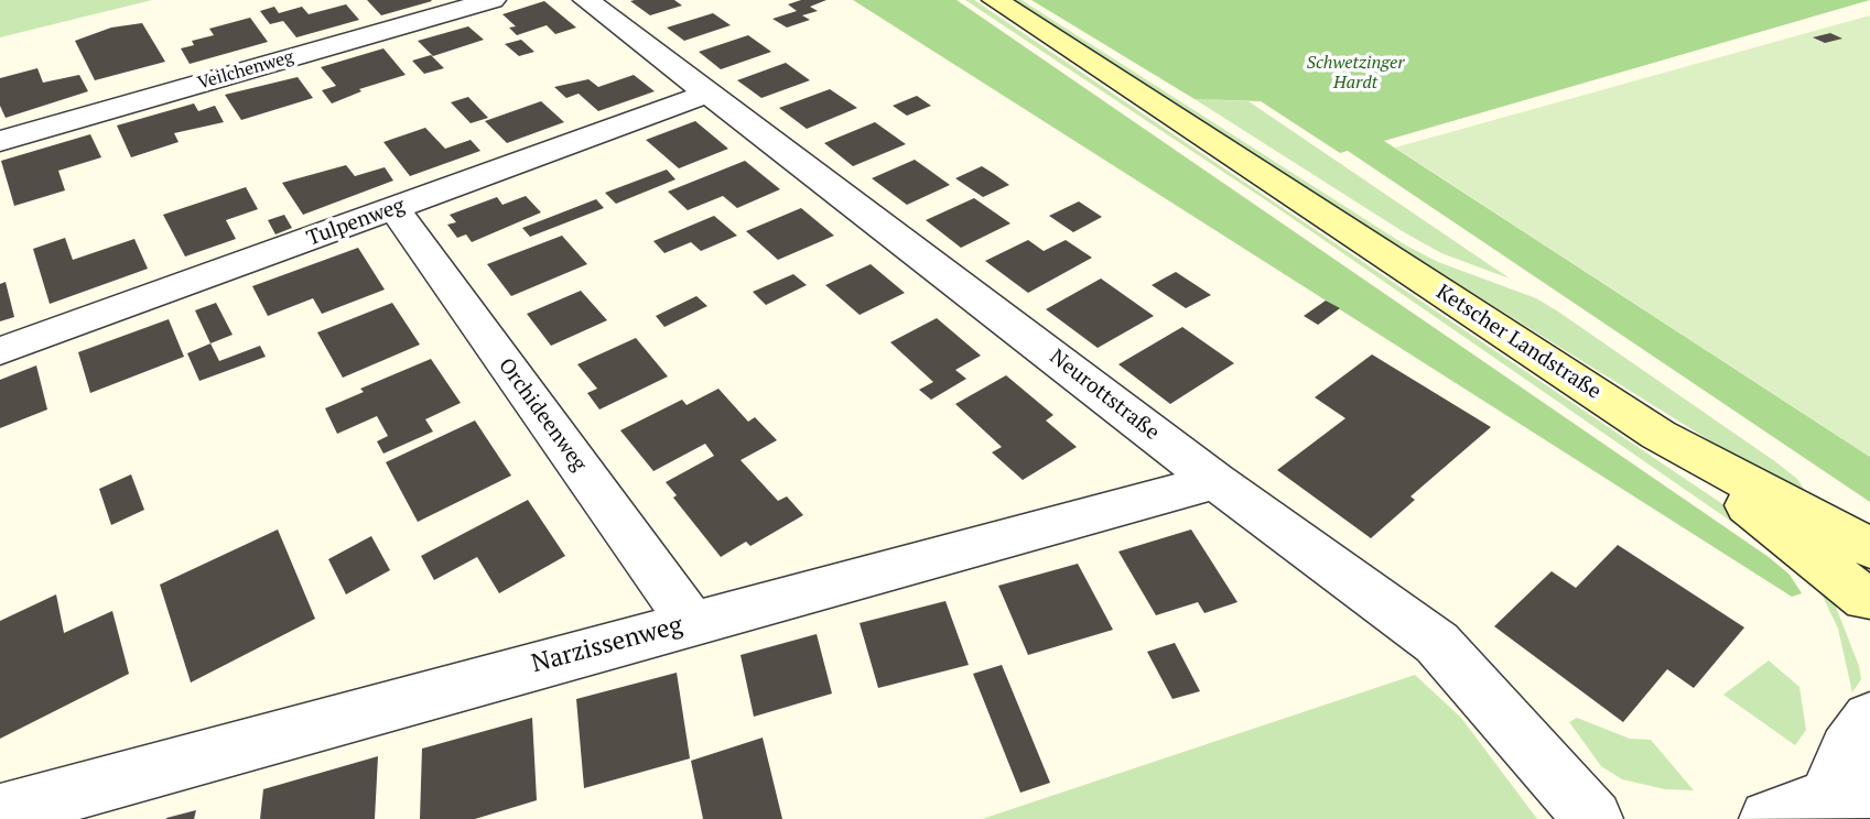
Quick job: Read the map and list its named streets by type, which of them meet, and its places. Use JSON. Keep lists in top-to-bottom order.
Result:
{
  "streets": {
    "street": [
      "Veilchenweg",
      "Tulpenweg",
      "Ketscher Landstraße",
      "Neurottstraße",
      "Orchideenweg",
      "Narzissenweg"
    ]
  },
  "crossings": [
    ["Tulpenweg", "Neurottstraße"],
    ["Tulpenweg", "Orchideenweg"],
    ["Neurottstraße", "Narzissenweg"],
    ["Orchideenweg", "Narzissenweg"]
  ],
  "parks": ["Schwetzinger Hardt"]
}
